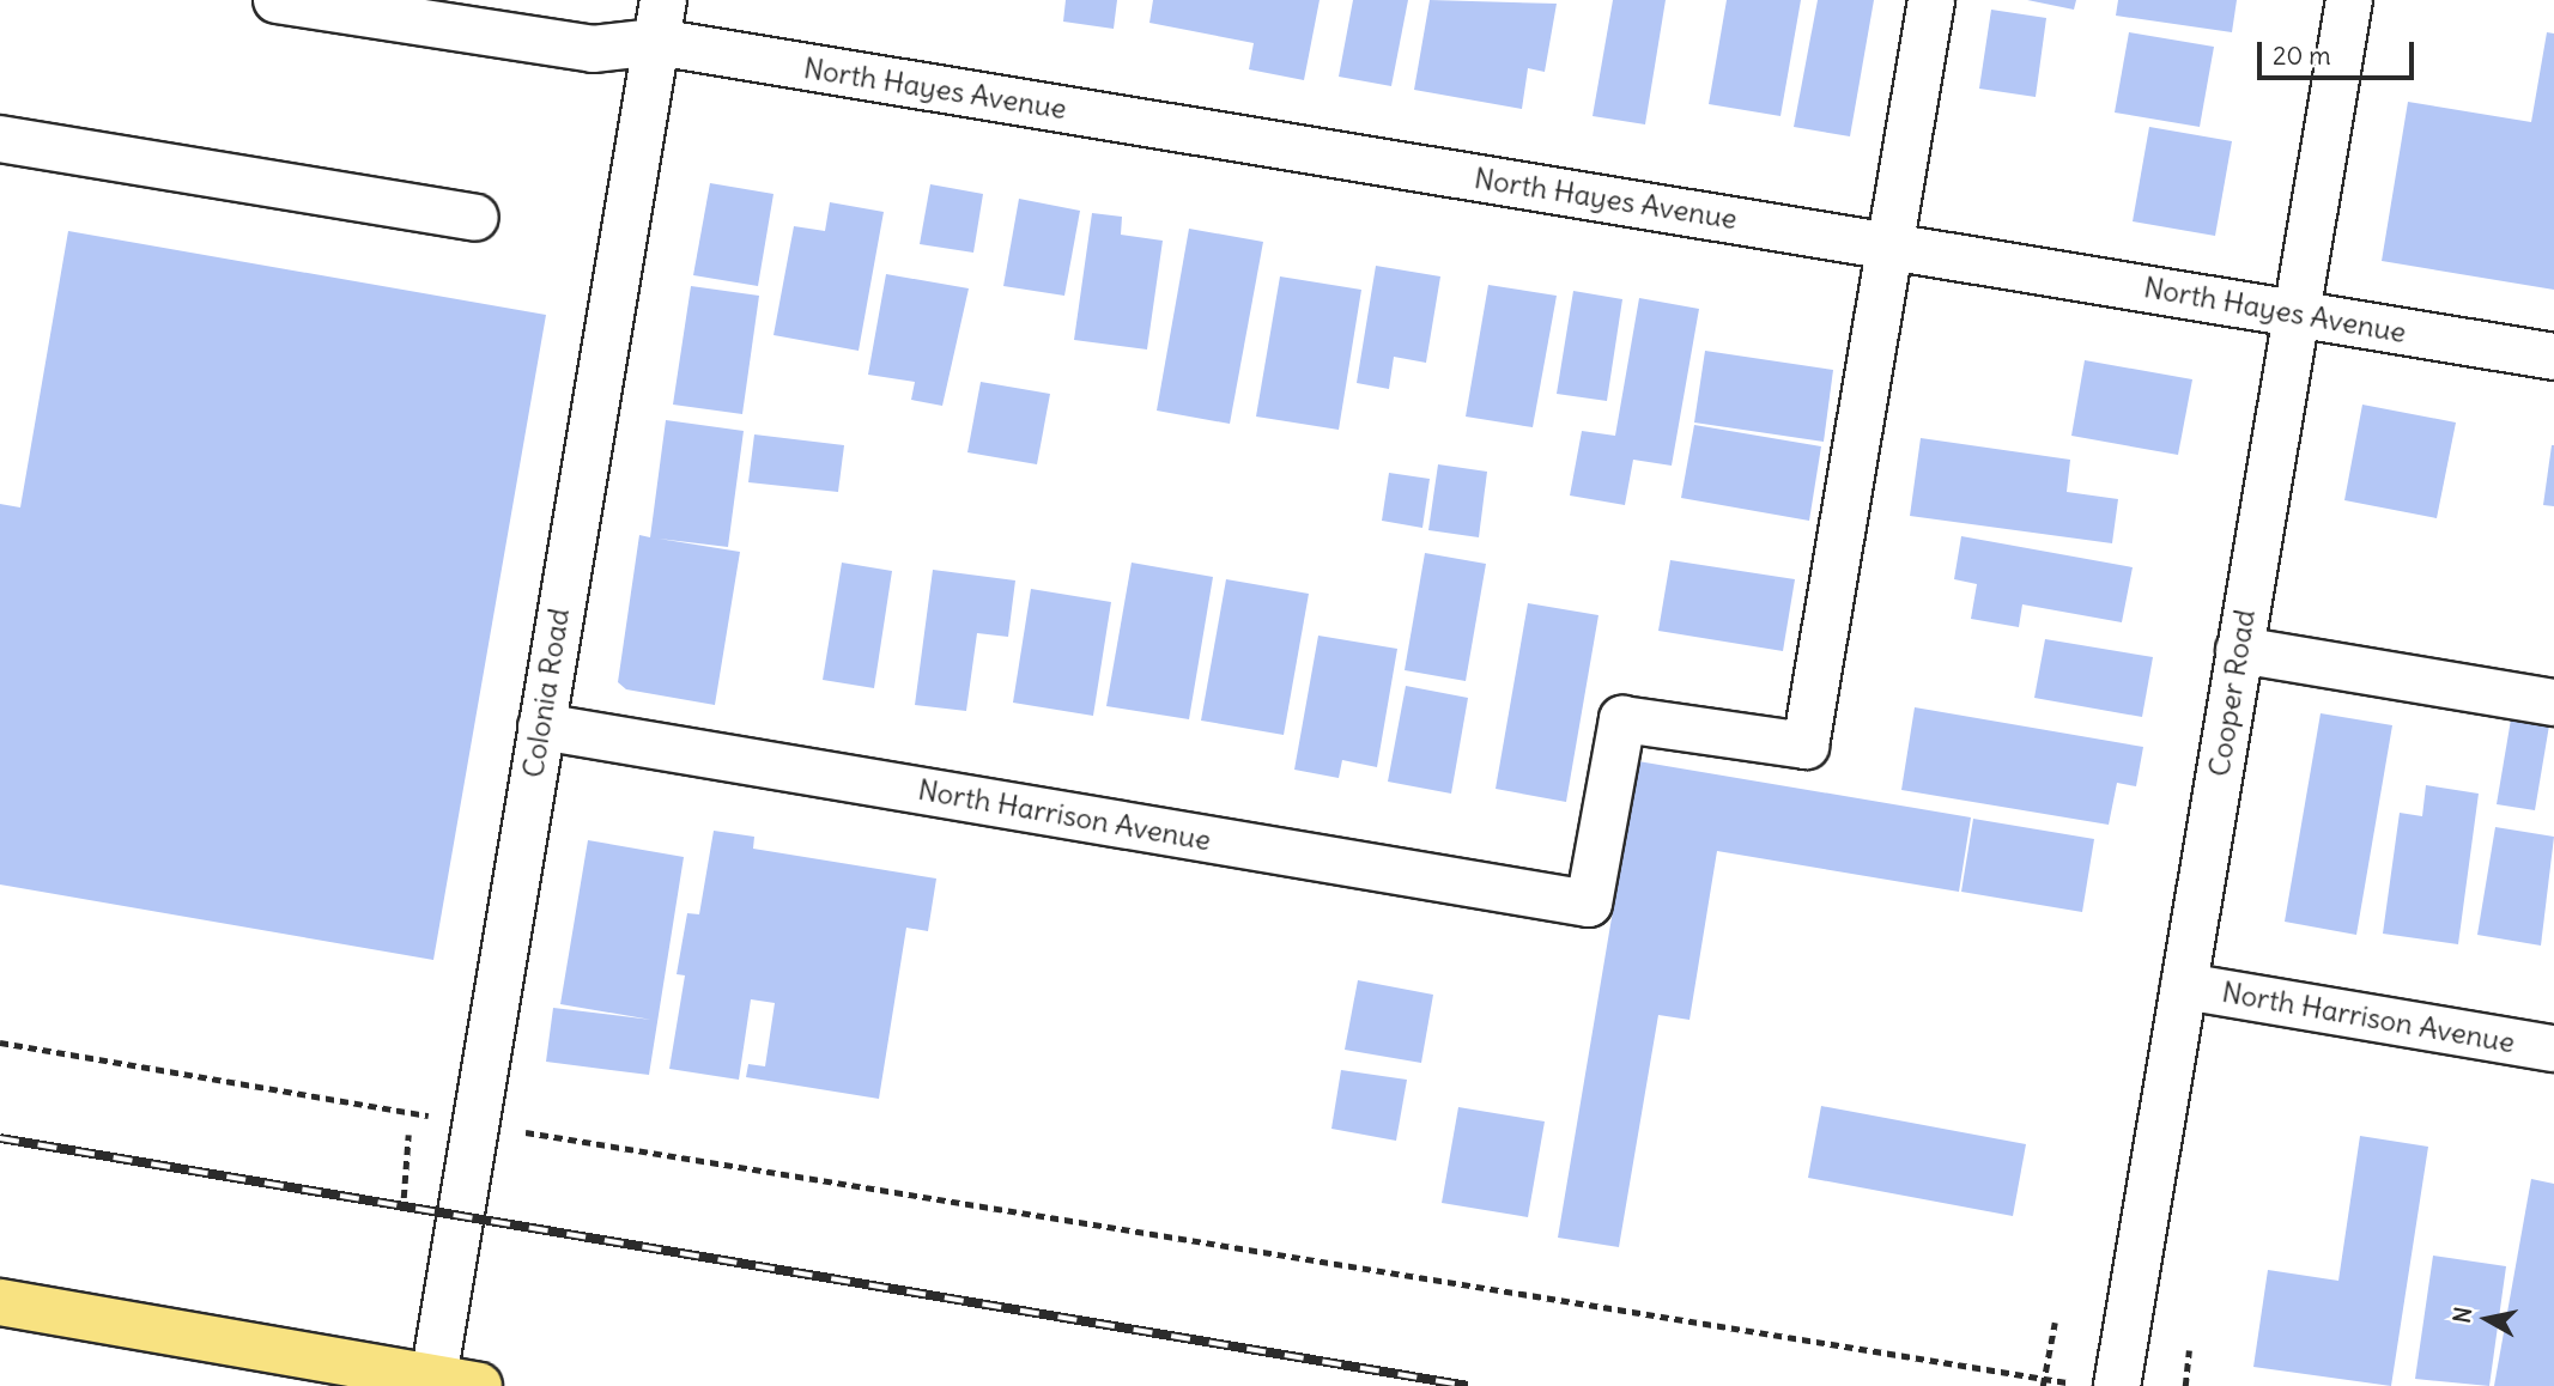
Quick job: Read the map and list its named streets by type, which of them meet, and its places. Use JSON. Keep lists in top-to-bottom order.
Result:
{
  "streets": {
    "street": [
      "North Hayes Avenue",
      "Colonia Road",
      "Cooper Road",
      "North Harrison Avenue"
    ]
  },
  "crossings": [
    ["North Hayes Avenue", "Colonia Road"],
    ["North Hayes Avenue", "Cooper Road"],
    ["North Hayes Avenue", "North Harrison Avenue"],
    ["Colonia Road", "North Harrison Avenue"],
    ["Cooper Road", "North Harrison Avenue"]
  ],
  "scale_bar": "20 m",
  "north": "left"
}
